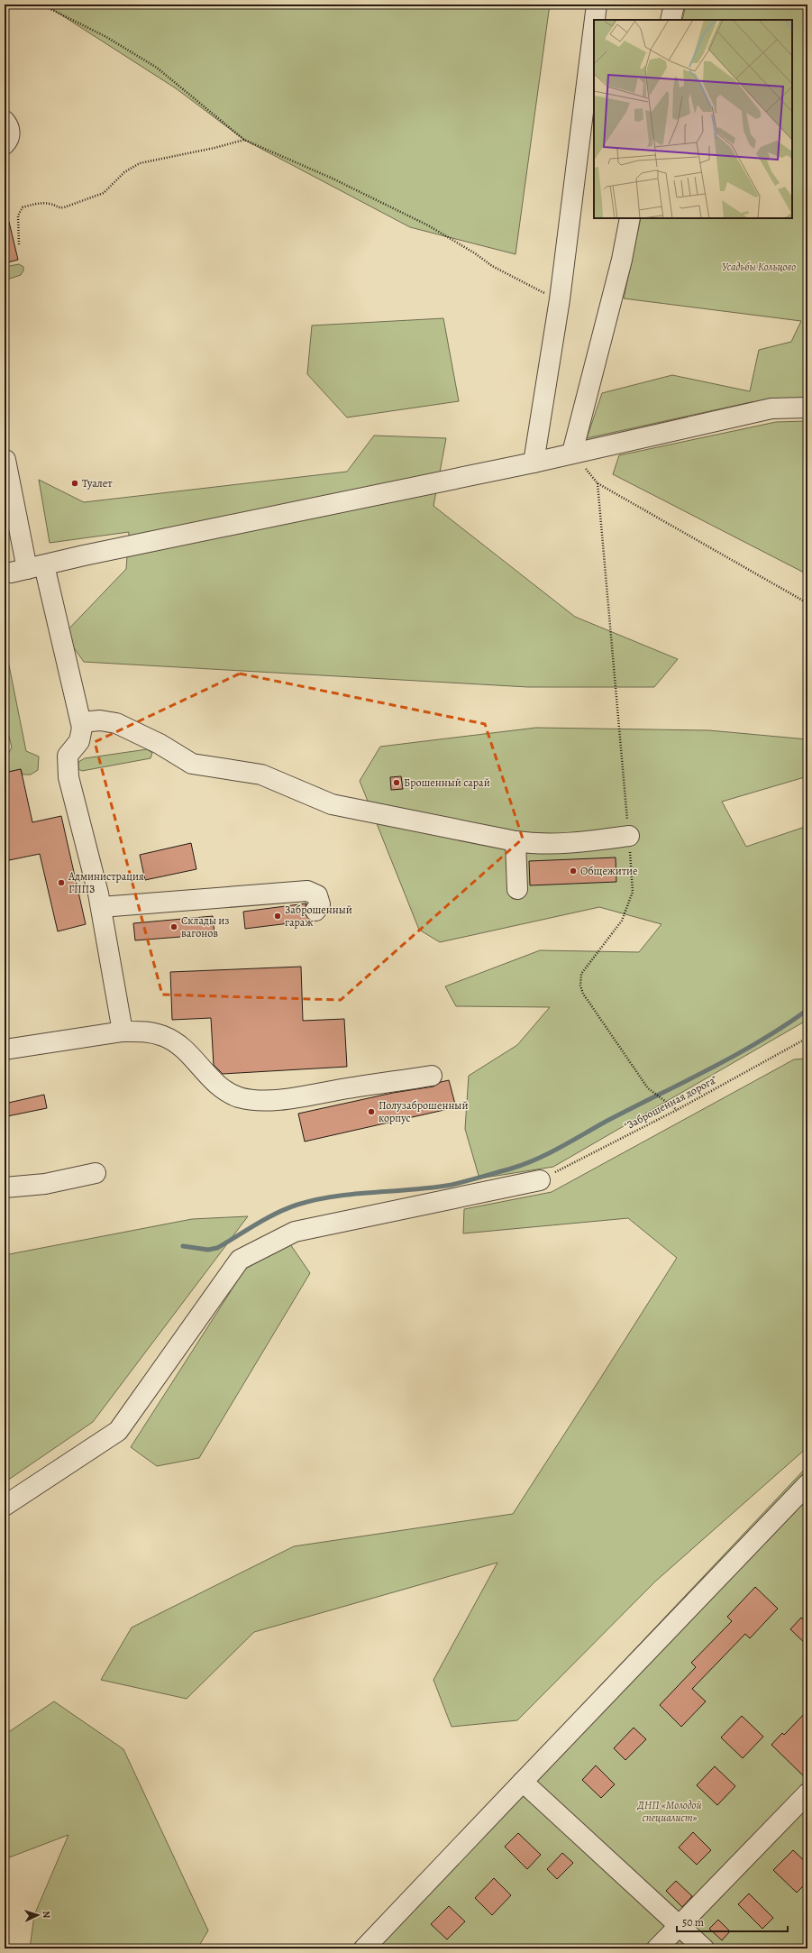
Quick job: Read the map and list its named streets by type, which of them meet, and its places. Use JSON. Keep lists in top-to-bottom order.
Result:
{
  "streets": {
    "path": ["\"Заброшенная дорога\""]
  },
  "parks": ["Усадьбы Кольцово", "ДНП «Молодой специалист»"],
  "places": [
    "Туалет",
    "Брошенный сарай",
    "Общежитие",
    "Администрация ГППЗ",
    "Заброшенный гараж",
    "Склады из вагонов",
    "Полузаброшенный корпус"
  ],
  "scale_bar": "50 m",
  "north": "right"
}
